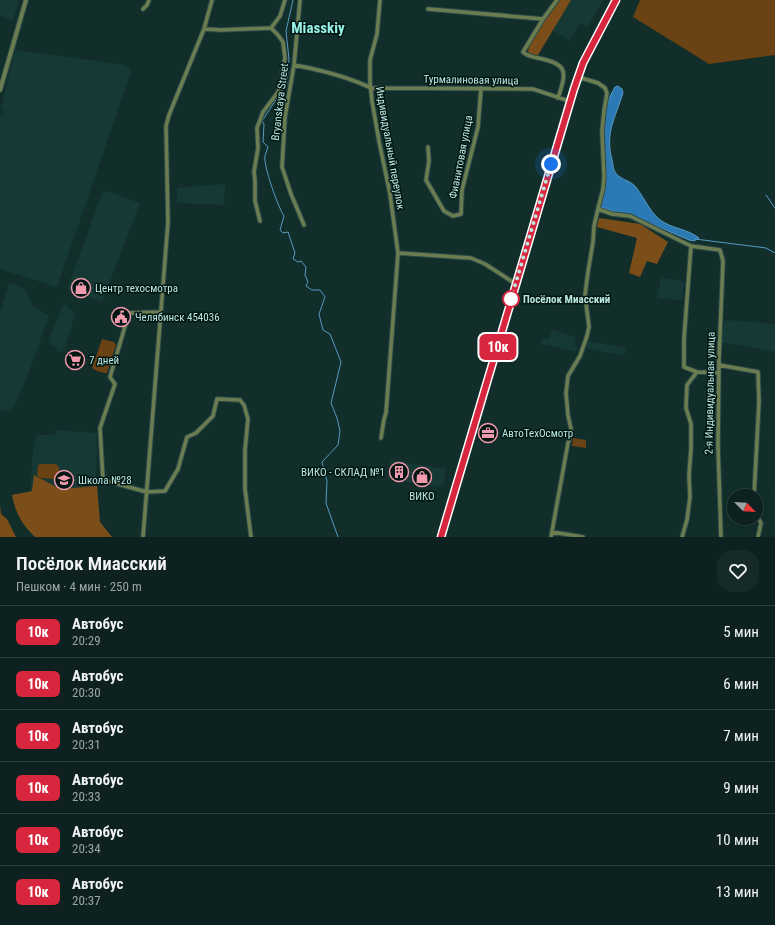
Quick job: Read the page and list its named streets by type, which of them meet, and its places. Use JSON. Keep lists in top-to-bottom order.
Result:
{
  "streets": {
    "street": [
      "Турмалиновая улица",
      "Bryanskaya Street",
      "Индивидуальный переулок",
      "Фианитовая улица",
      "2-я Индивидуальная улица"
    ]
  },
  "crossings": [
    ["Турмалиновая улица", "Индивидуальный переулок"],
    ["Турмалиновая улица", "Фианитовая улица"]
  ],
  "districts": ["Miasskiy"],
  "places": {
    "shop": ["Центр техосмотра", "ВИКО"],
    "other": ["Посёлок Миасский"],
    "public building": ["Челябинск 454036"],
    "supermarket": ["7 дней"],
    "office": ["АвтоТехОсмотр"],
    "building": ["ВИКО - СКЛАД №1"],
    "school or university": ["Школа №28"]
  },
  "lines": ["bus line 10к"],
  "north": "bottom right",
  "page": {
    "on_map": "10к",
    "heading": ["Посёлок Миасский", "Пешком · 4 мин · 250 m"],
    "list": [
      {
        "mark": "10к",
        "name": "Автобус",
        "note": "20:29",
        "value": "5 мин"
      },
      {
        "mark": "10к",
        "name": "Автобус",
        "note": "20:30",
        "value": "6 мин"
      },
      {
        "mark": "10к",
        "name": "Автобус",
        "note": "20:31",
        "value": "7 мин"
      },
      {
        "mark": "10к",
        "name": "Автобус",
        "note": "20:33",
        "value": "9 мин"
      },
      {
        "mark": "10к",
        "name": "Автобус",
        "note": "20:34",
        "value": "10 мин"
      },
      {
        "mark": "10к",
        "name": "Автобус",
        "note": "20:37",
        "value": "13 мин"
      }
    ]
  }
}
